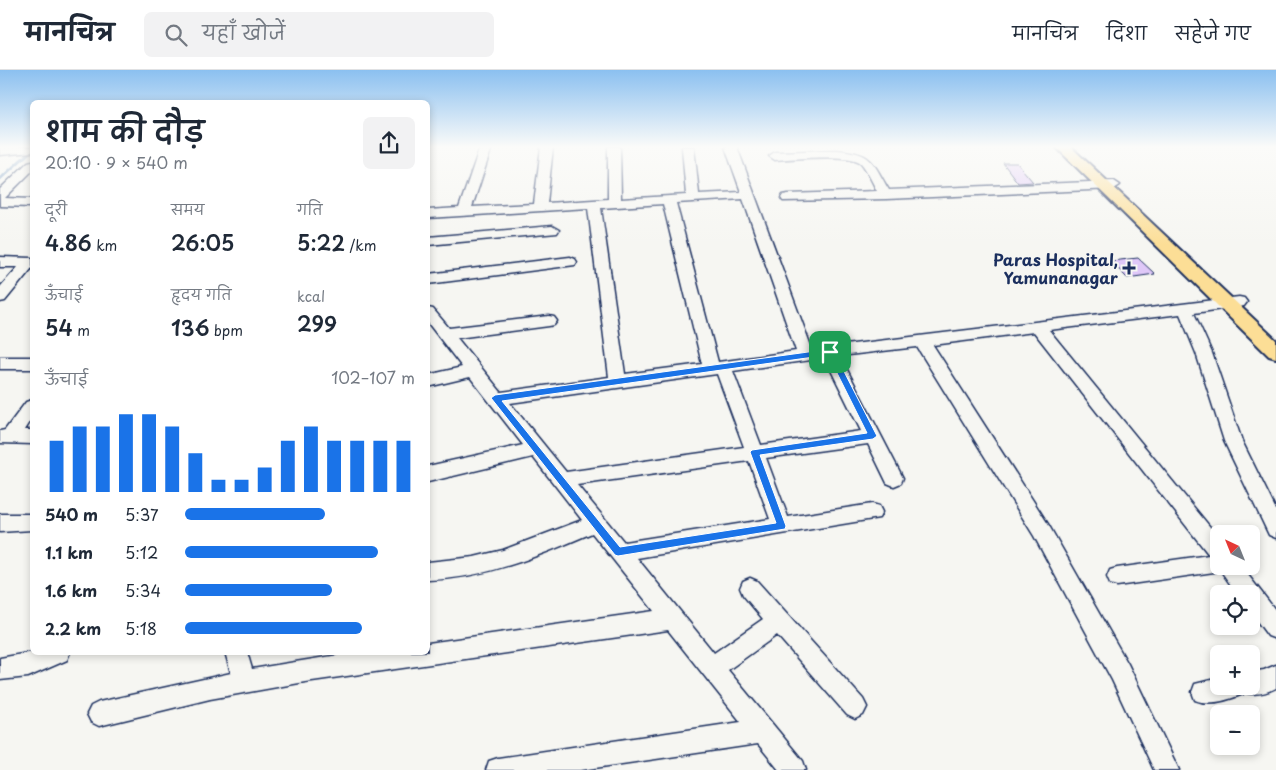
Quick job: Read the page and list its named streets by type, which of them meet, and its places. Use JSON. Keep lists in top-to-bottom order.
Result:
{
  "places": {
    "health": ["Paras Hospital, Yamunanagar"]
  },
  "north": "top left",
  "page": {
    "header": "मानचित्र",
    "search": "यहाँ खोजें",
    "nav": ["मानचित्र", "दिशा", "सहेजे गए"],
    "heading": ["शाम की दौड़", "20:10 · 9 × 540 m"],
    "stats": [
      ["दूरी", "4.86 km"],
      ["समय", "26:05"],
      ["गति", "5:22 /km"],
      ["ऊँचाई", "54 m"],
      ["हृदय गति", "136 bpm"],
      ["kcal", "299"]
    ],
    "chart": ["ऊँचाई", "102–107 m"],
    "list": [
      {
        "name": "540 m",
        "note": "5:37"
      },
      {
        "name": "1.1 km",
        "note": "5:12"
      },
      {
        "name": "1.6 km",
        "note": "5:34"
      },
      {
        "name": "2.2 km",
        "note": "5:18"
      }
    ],
    "map_buttons": ["+", "−"]
  }
}
